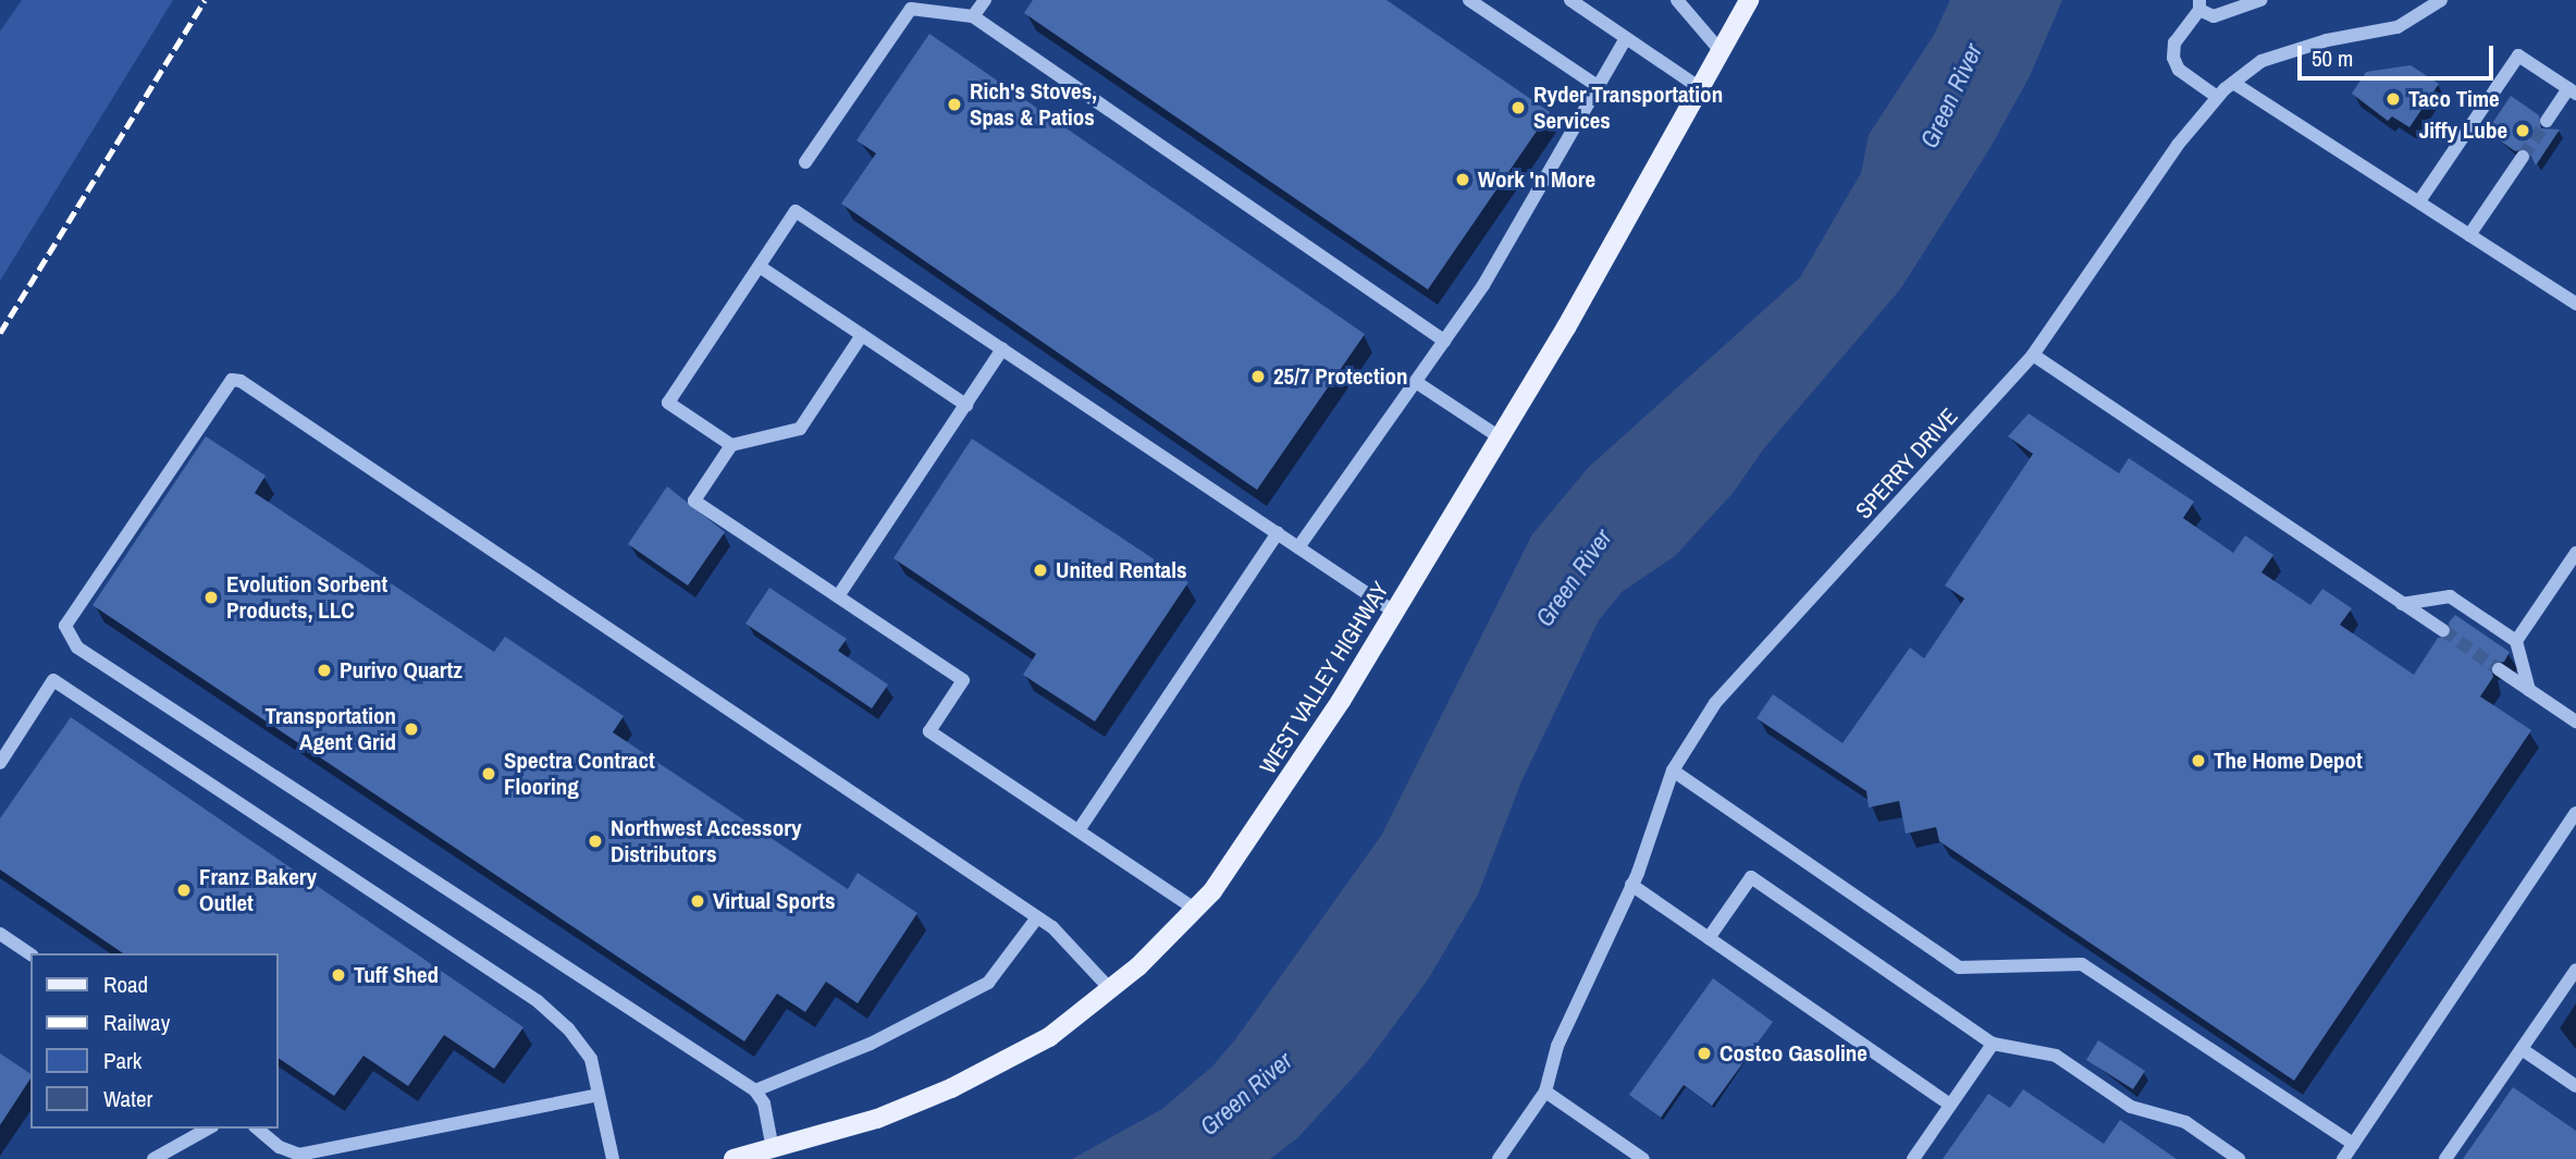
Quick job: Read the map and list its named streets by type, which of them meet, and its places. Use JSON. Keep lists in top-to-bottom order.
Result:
{
  "streets": {
    "main road": ["WEST VALLEY HIGHWAY"],
    "street": ["SPERRY DRIVE"]
  },
  "water": ["Green River"],
  "places": [
    "Taco Time",
    "Rich's Stoves, Spas & Patios",
    "Ryder Transportation Services",
    "Jiffy Lube",
    "Work 'n More",
    "25/7 Protection",
    "United Rentals",
    "Evolution Sorbent Products, LLC",
    "Purivo Quartz",
    "Transportation Agent Grid",
    "The Home Depot",
    "Spectra Contract Flooring",
    "Northwest Accessory Distributors",
    "Franz Bakery Outlet",
    "Virtual Sports",
    "Tuff Shed",
    "Costco Gasoline"
  ],
  "legend": [
    "Road",
    "Railway",
    "Park",
    "Water"
  ],
  "scale_bar": "50 m"
}
